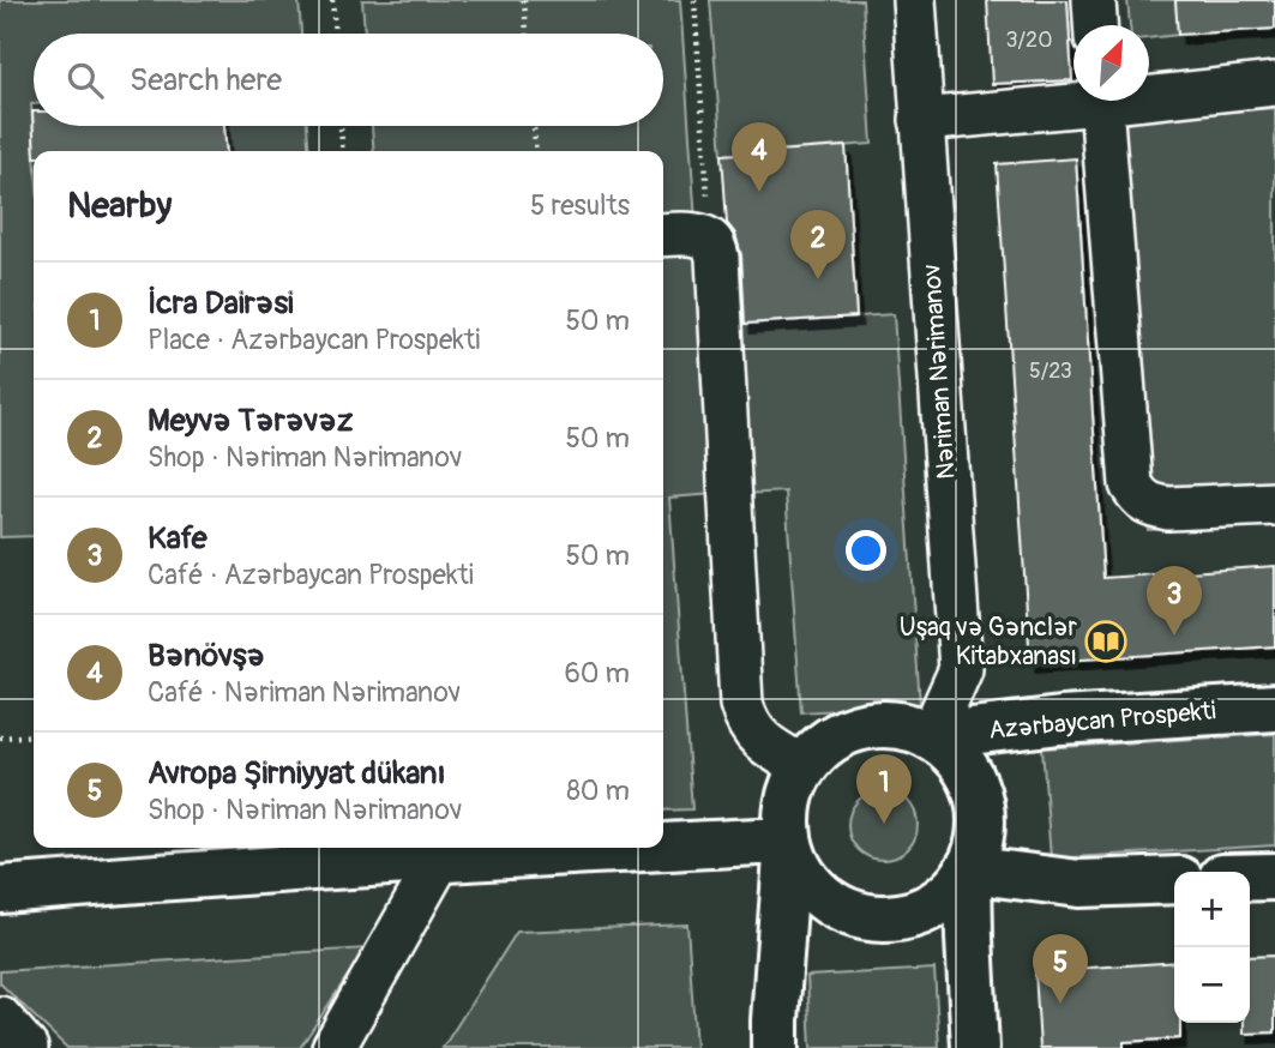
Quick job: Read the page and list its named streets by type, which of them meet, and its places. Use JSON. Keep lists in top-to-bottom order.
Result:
{
  "streets": {
    "main road": ["Azərbaycan Prospekti"],
    "street": ["Nəriman Nərimanov"]
  },
  "crossings": [
    ["Nəriman Nərimanov", "Azərbaycan Prospekti"]
  ],
  "places": {
    "library": ["Uşaq və Gənclər Kitabxanası"]
  },
  "house_numbers": ["3/20", "5/23"],
  "north": "top right",
  "page": {
    "search": "Search here",
    "pins": [
      "4",
      "2",
      "3",
      "1",
      "5"
    ],
    "heading": ["Nearby", "5 results"],
    "list": [
      {
        "mark": "1",
        "name": "İcra Dairəsi",
        "note": "Place · Azərbaycan Prospekti",
        "value": "50 m"
      },
      {
        "mark": "2",
        "name": "Meyvə Tərəvəz",
        "note": "Shop · Nəriman Nərimanov",
        "value": "50 m"
      },
      {
        "mark": "3",
        "name": "Kafe",
        "note": "Café · Azərbaycan Prospekti",
        "value": "50 m"
      },
      {
        "mark": "4",
        "name": "Bənövşə",
        "note": "Café · Nəriman Nərimanov",
        "value": "60 m"
      },
      {
        "mark": "5",
        "name": "Avropa Şirniyyat dükanı",
        "note": "Shop · Nəriman Nərimanov",
        "value": "80 m"
      }
    ],
    "map_buttons": ["+", "−"]
  }
}
